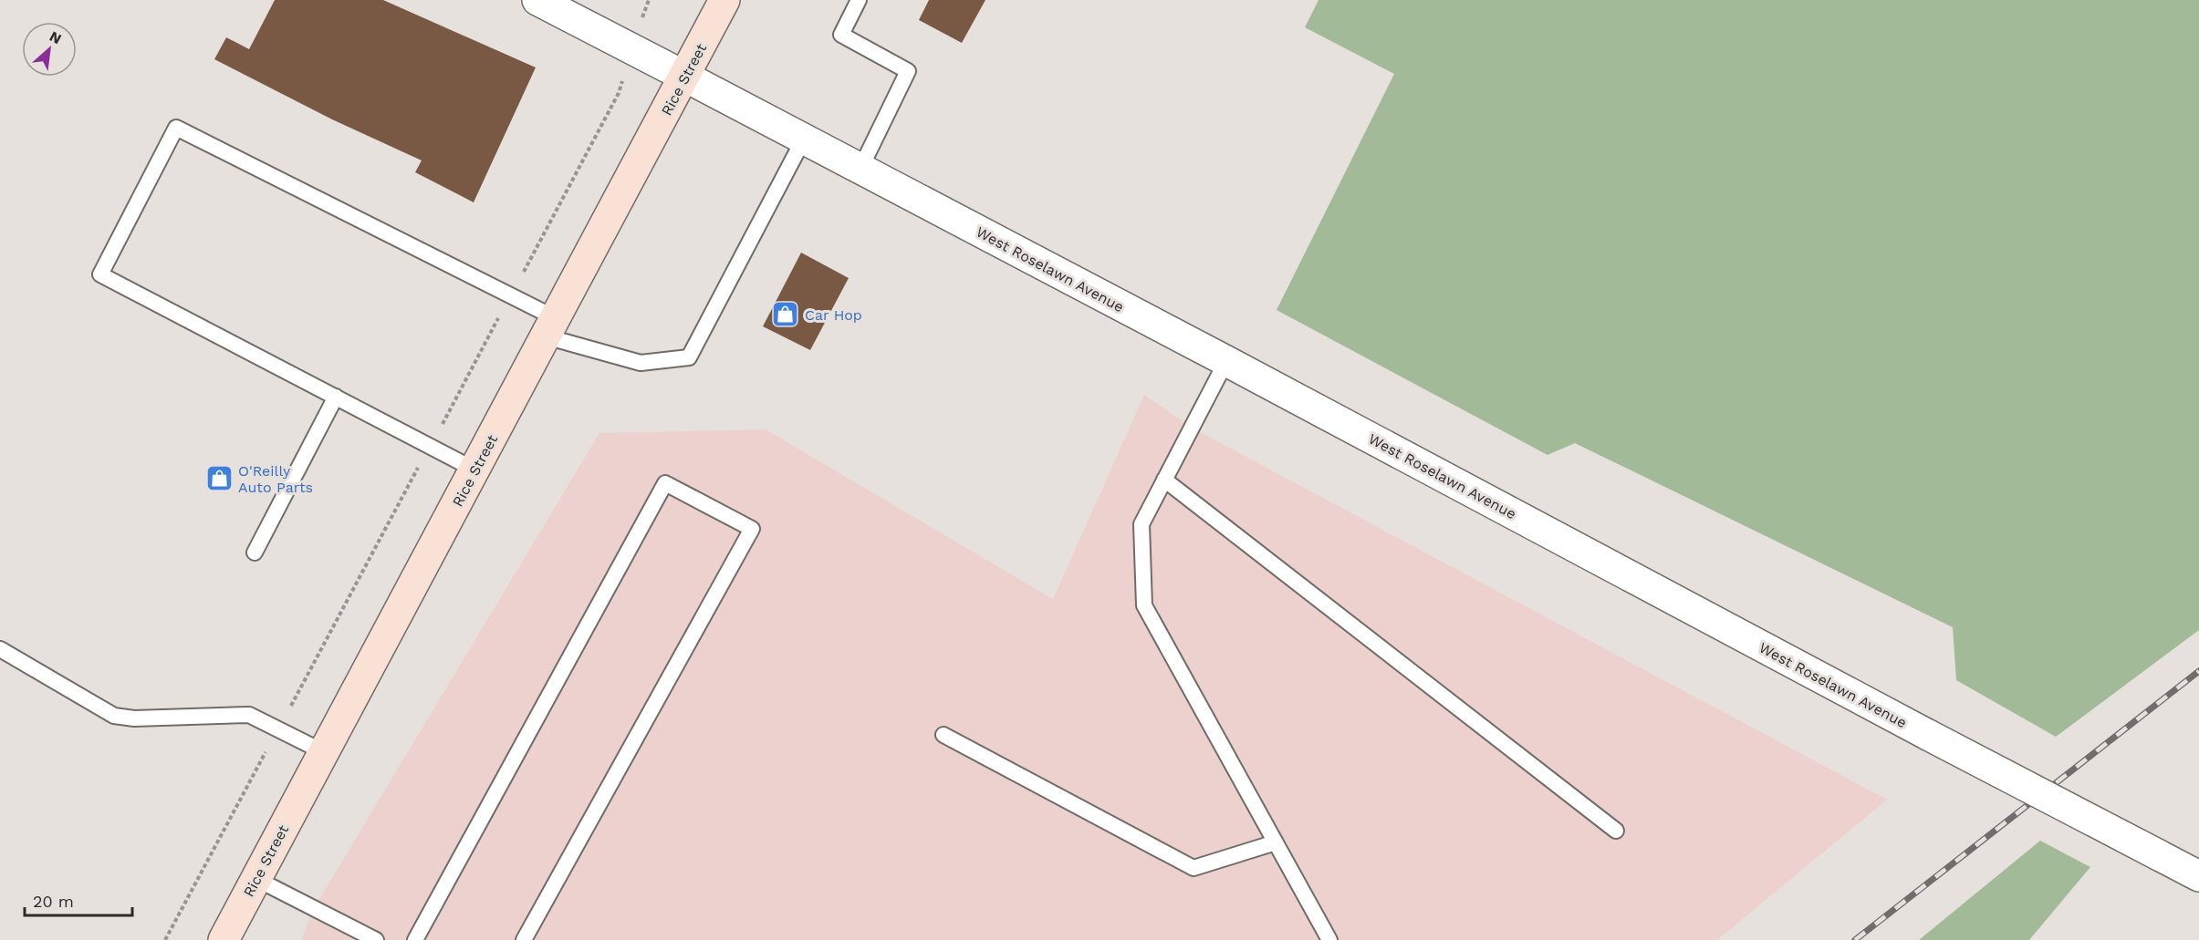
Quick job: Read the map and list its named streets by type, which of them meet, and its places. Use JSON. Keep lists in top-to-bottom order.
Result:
{
  "streets": {
    "main road": ["Rice Street"],
    "street": ["West Roselawn Avenue"]
  },
  "crossings": [
    ["Rice Street", "West Roselawn Avenue"]
  ],
  "places": {
    "shop": ["Car Hop", "O'Reilly Auto Parts"]
  },
  "scale_bar": "20 m",
  "north": "top right"
}
